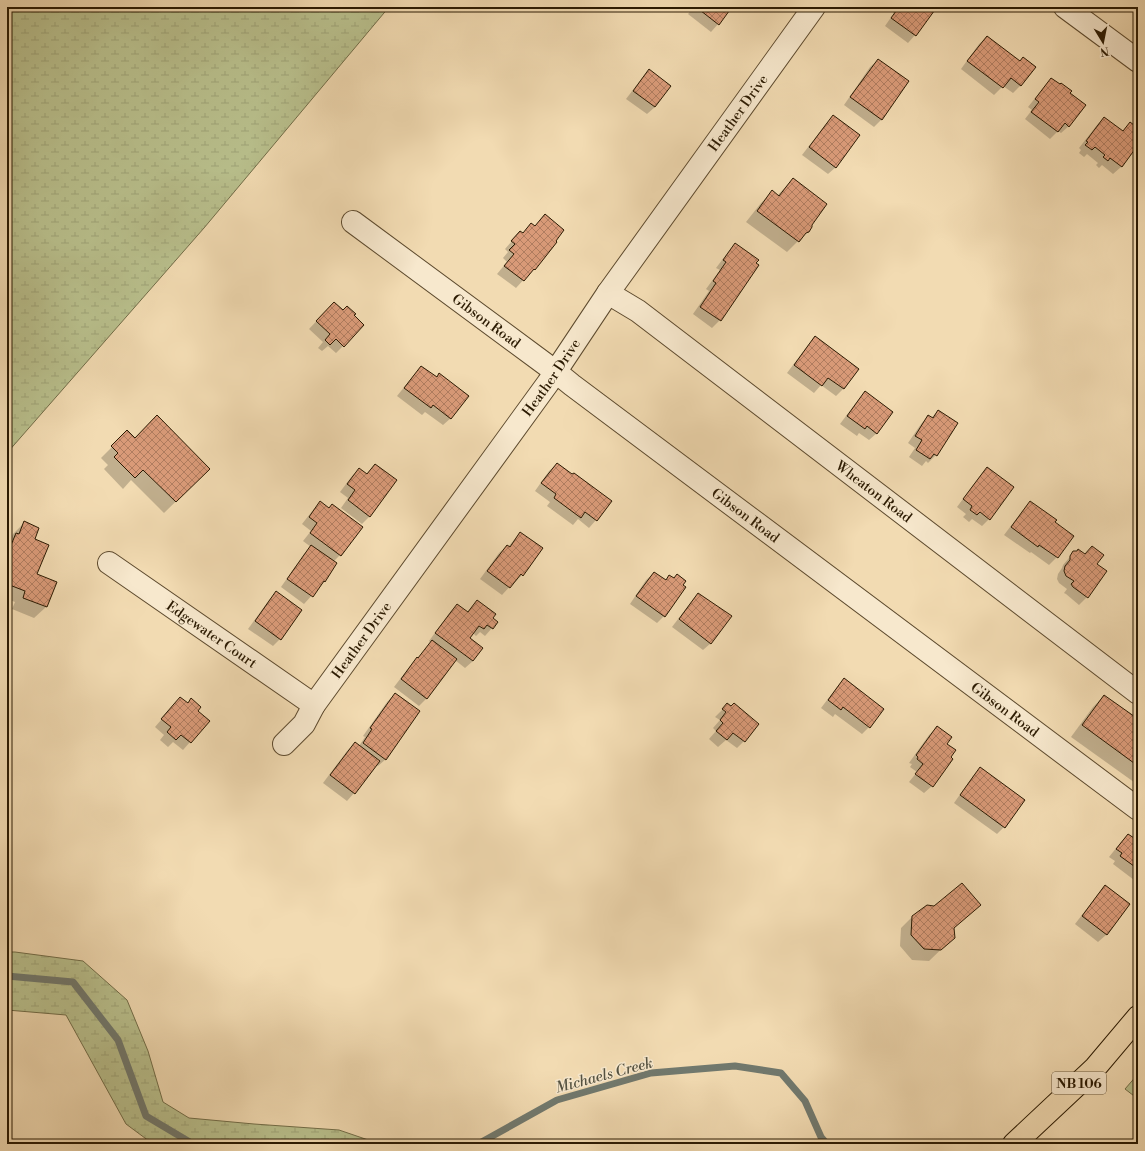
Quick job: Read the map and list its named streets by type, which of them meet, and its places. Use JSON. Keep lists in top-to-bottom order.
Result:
{
  "streets": {
    "main road": ["NB 106"],
    "street": [
      "Heather Drive",
      "Gibson Road",
      "Wheaton Road",
      "Edgewater Court"
    ]
  },
  "crossings": [
    ["Heather Drive", "Gibson Road"],
    ["Heather Drive", "Wheaton Road"],
    ["Heather Drive", "Edgewater Court"]
  ],
  "water": ["Michaels Creek"],
  "north": "bottom"
}
